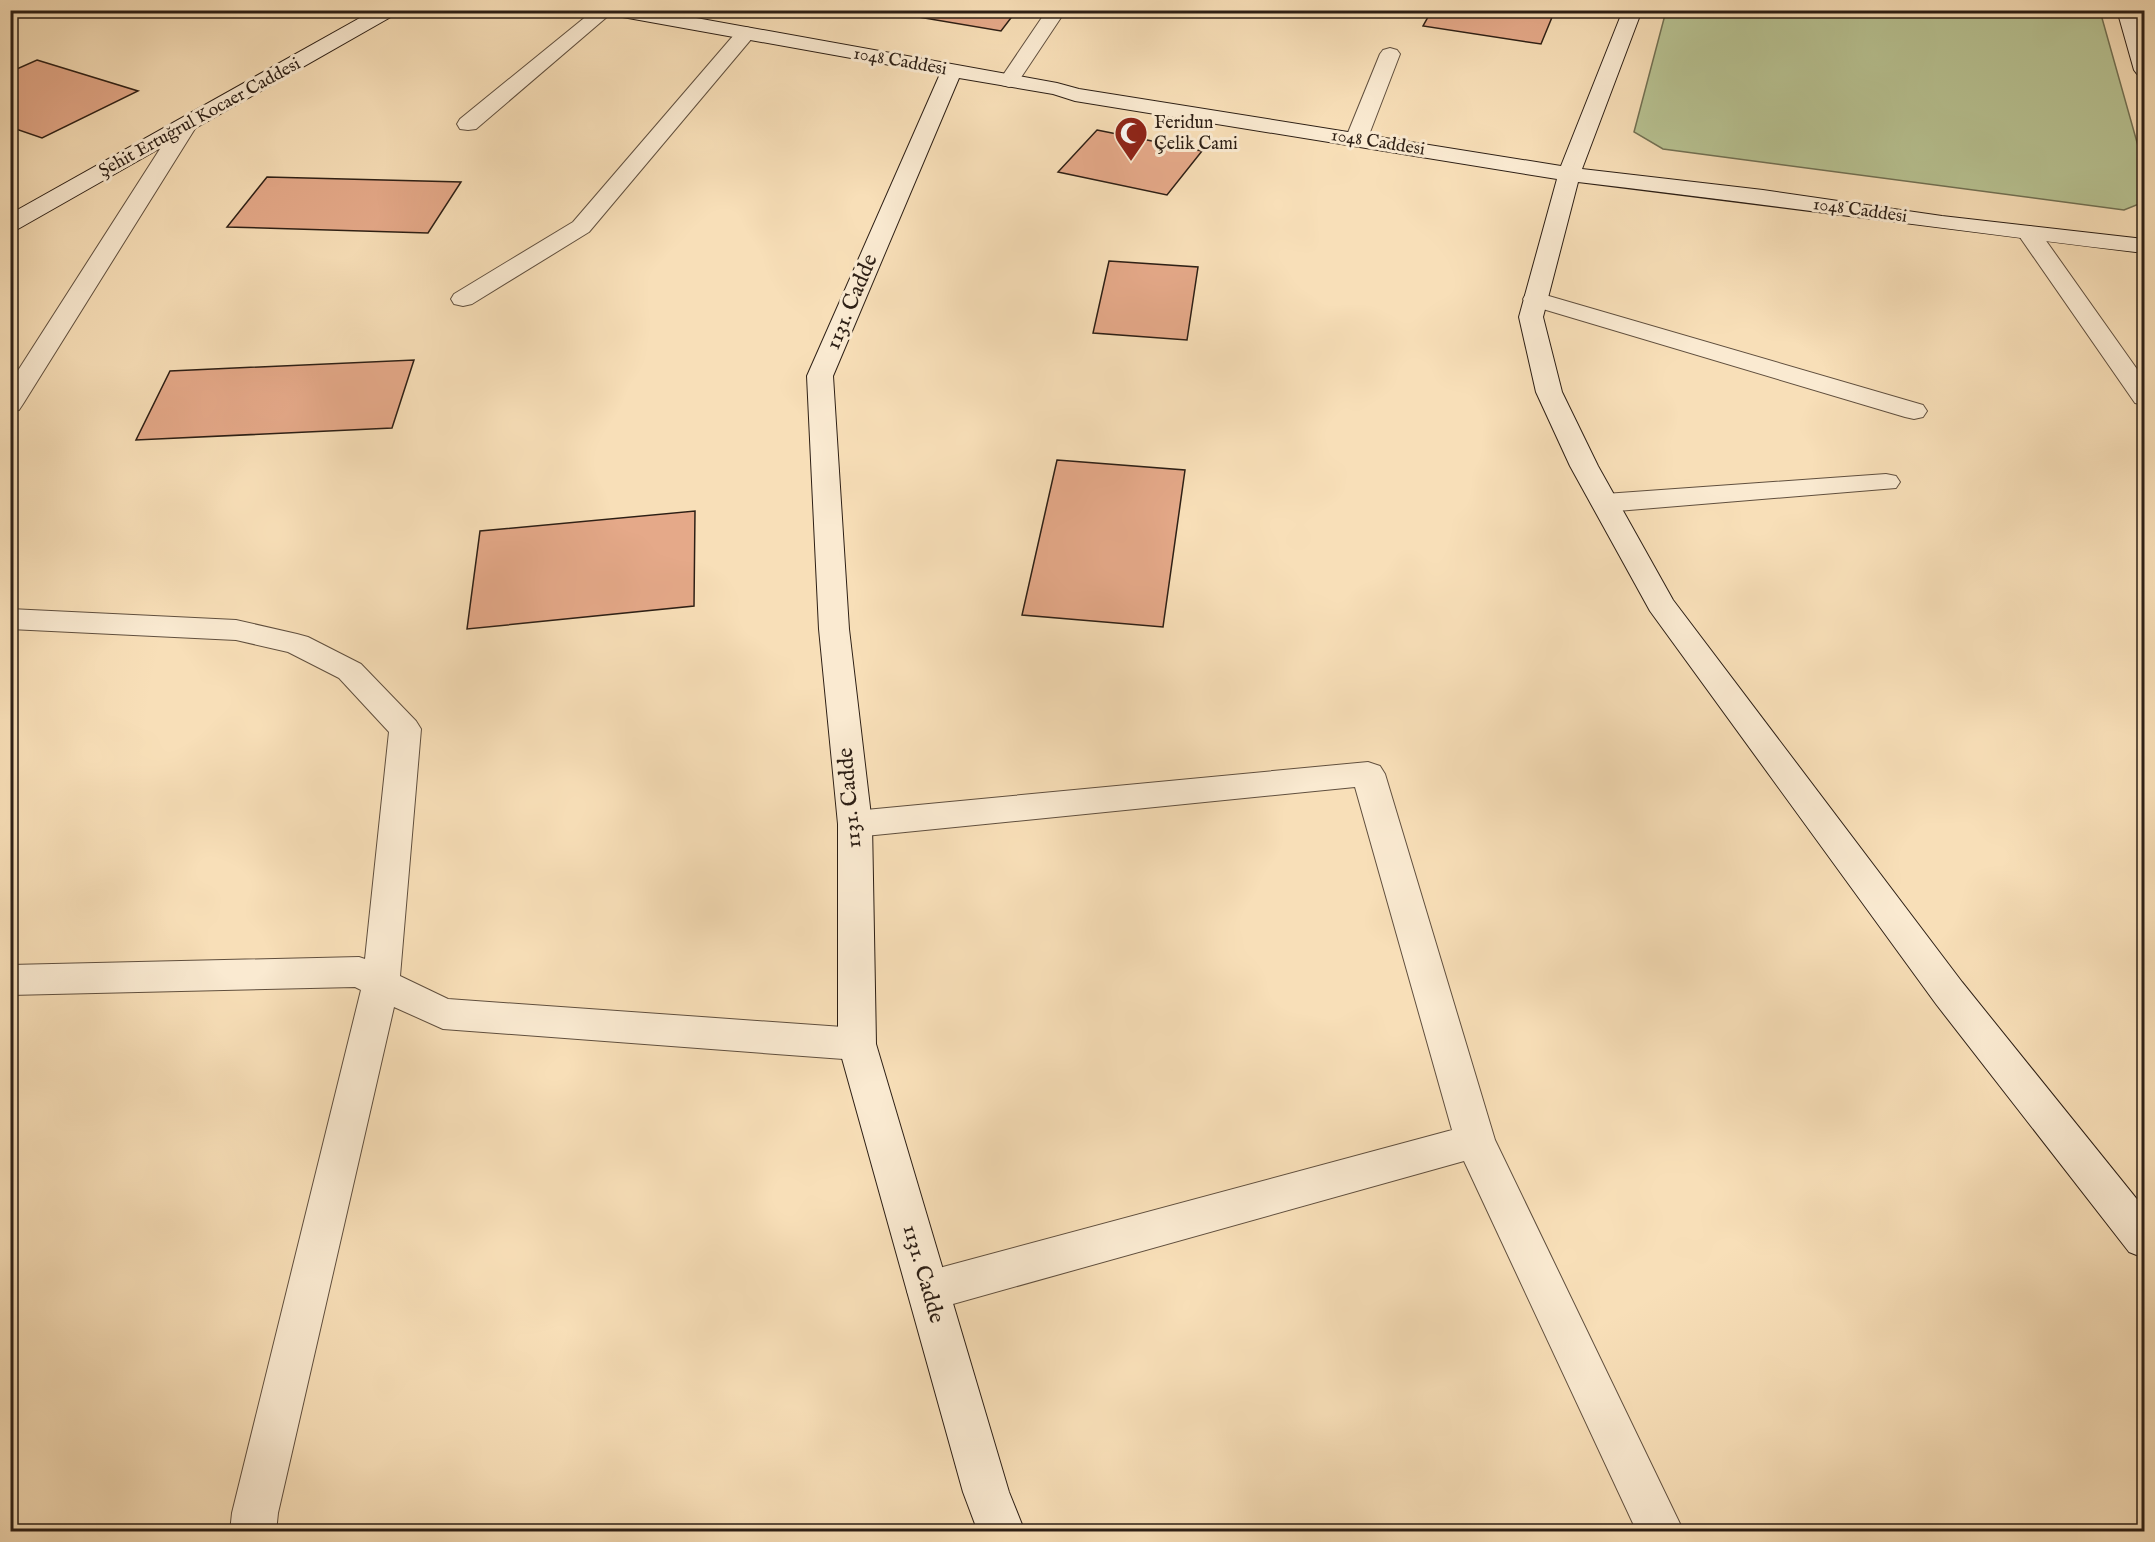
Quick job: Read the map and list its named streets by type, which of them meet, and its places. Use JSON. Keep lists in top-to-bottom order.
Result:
{
  "streets": {
    "street": ["1048 Caddesi", "Şehit Ertuğrul Kocaer Caddesi", "1131. Cadde"]
  },
  "crossings": [
    ["1048 Caddesi", "1131. Cadde"]
  ],
  "places": {
    "mosque": ["Feridun Çelik Cami"]
  }
}
